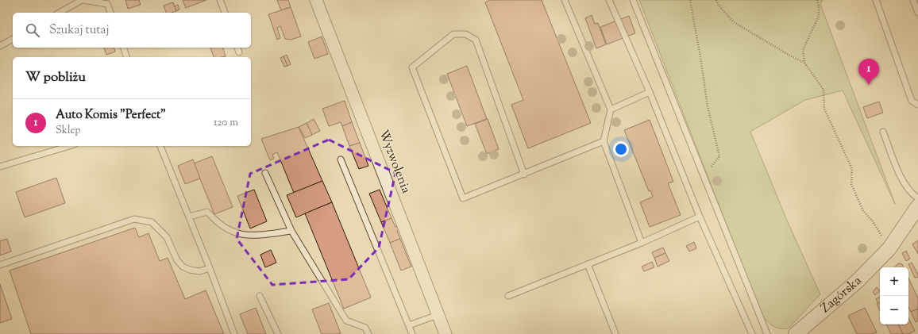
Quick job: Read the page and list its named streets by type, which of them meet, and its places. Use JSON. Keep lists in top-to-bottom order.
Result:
{
  "streets": {
    "street": ["Wyzwolenia", "Zagórska"]
  },
  "page": {
    "search": "Szukaj tutaj",
    "heading": "W pobliżu",
    "pins": "1",
    "list": [
      {
        "mark": "1",
        "name": "Auto Komis \"Perfect\"",
        "note": "Sklep",
        "value": "120 m"
      }
    ],
    "map_buttons": ["+", "−"]
  }
}
